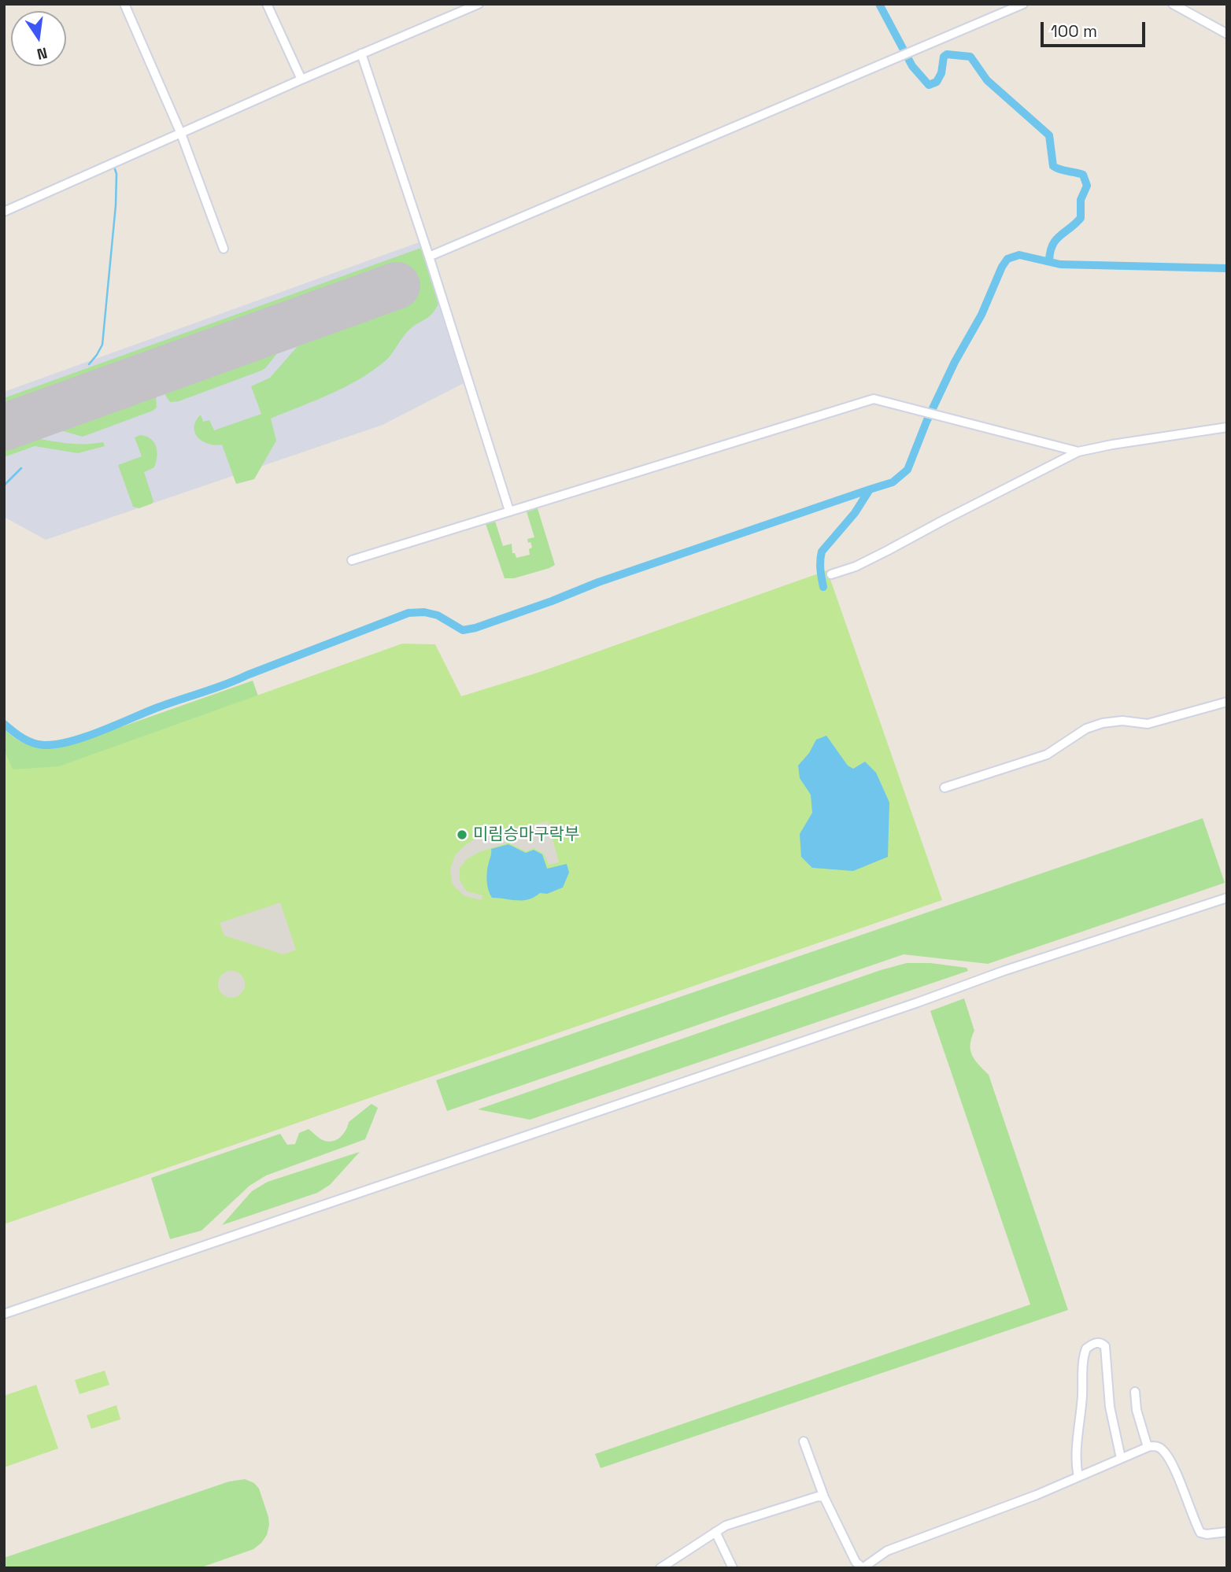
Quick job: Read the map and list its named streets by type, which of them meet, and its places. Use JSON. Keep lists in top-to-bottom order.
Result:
{
  "places": ["미림승마구락부"],
  "scale_bar": "100 m",
  "north": "bottom"
}
